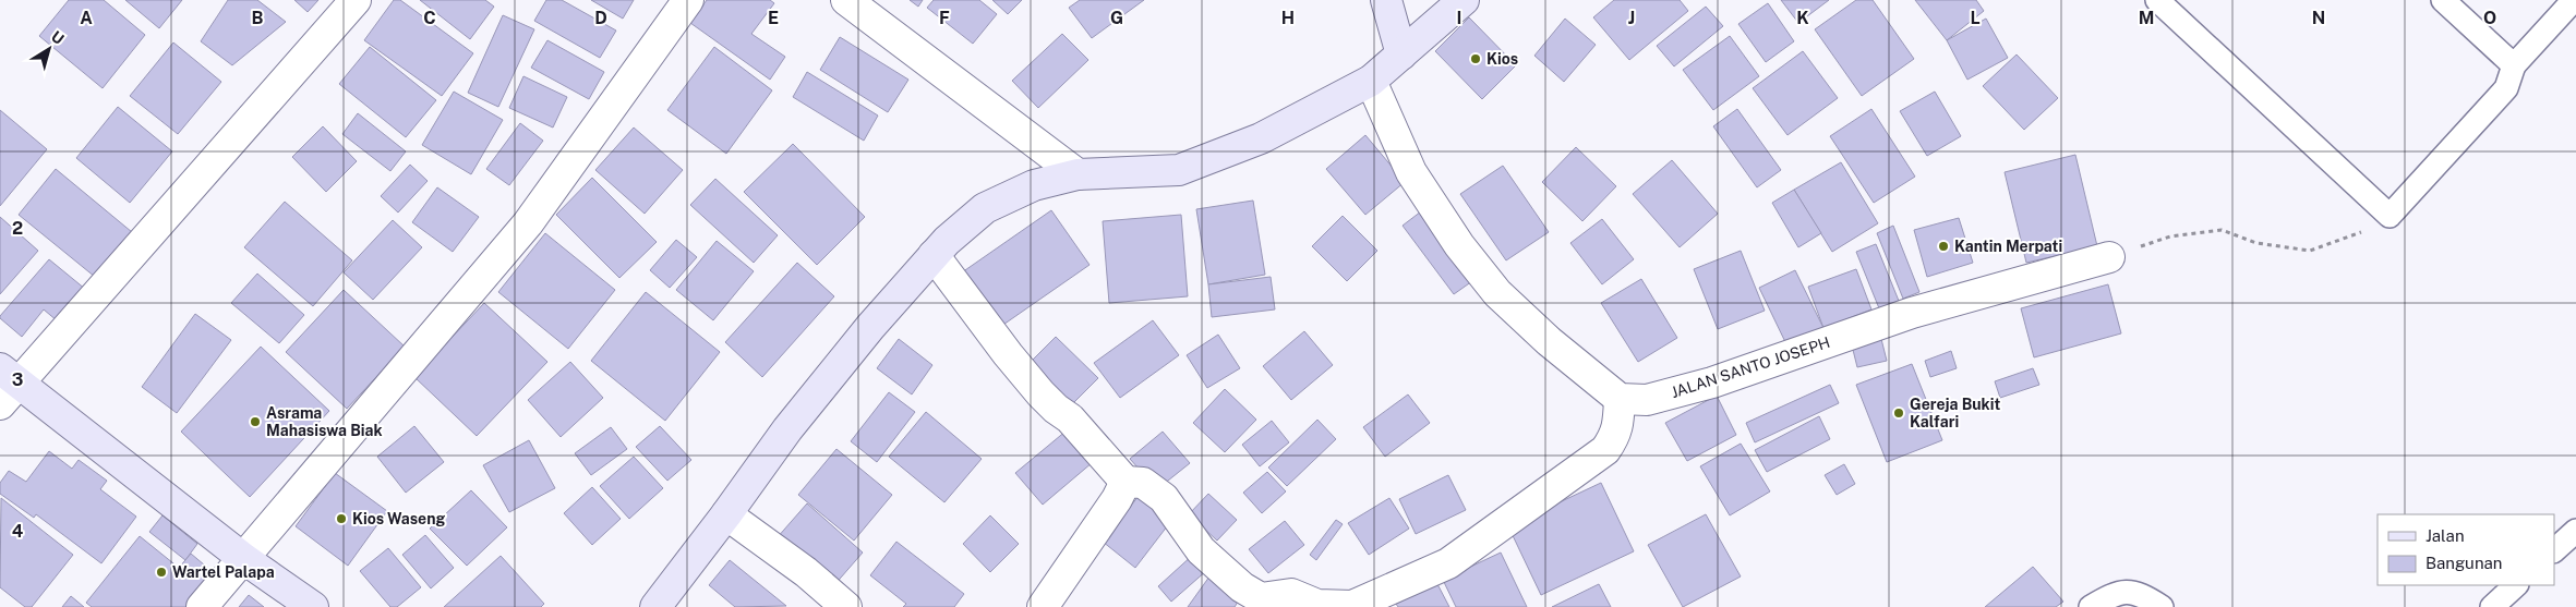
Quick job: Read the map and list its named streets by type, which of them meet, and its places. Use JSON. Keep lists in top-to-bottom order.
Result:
{
  "streets": {
    "street": ["JALAN SANTO JOSEPH"]
  },
  "places": [
    "Kios",
    "Kantin Merpati",
    "Gereja Bukit Kalfari",
    "Asrama Mahasiswa Biak",
    "Kios Waseng",
    "Wartel Palapa"
  ],
  "legend": ["Jalan", "Bangunan"],
  "north": "top right",
  "grid": {
    "columns": [
      "A",
      "B",
      "C",
      "D",
      "E",
      "F",
      "G",
      "H",
      "I",
      "J",
      "K",
      "L",
      "M",
      "N",
      "O"
    ],
    "rows": ["2", "3", "4"]
  }
}
